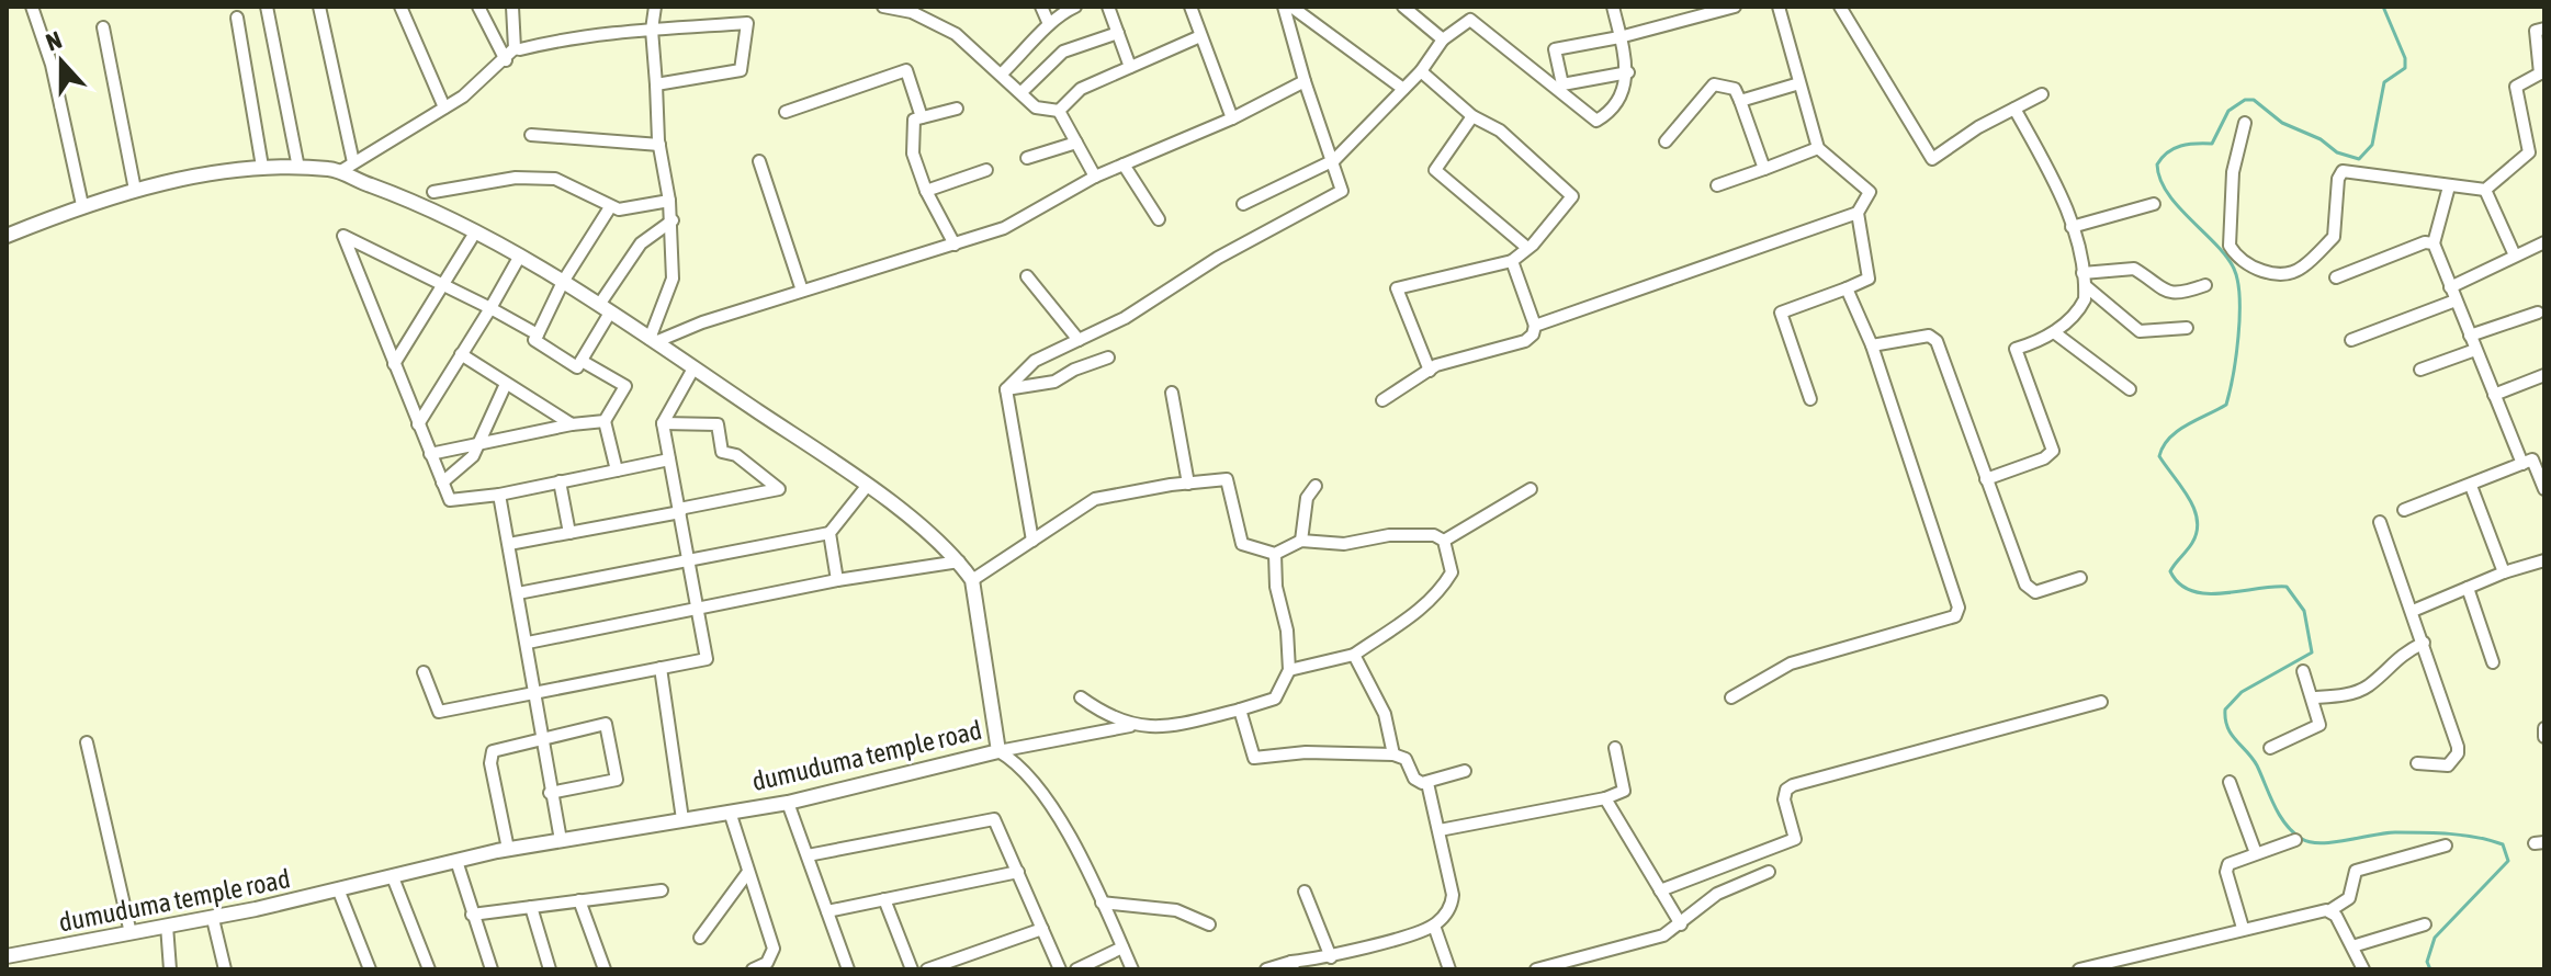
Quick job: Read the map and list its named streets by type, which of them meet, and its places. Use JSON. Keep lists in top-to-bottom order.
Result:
{
  "streets": {
    "street": ["dumuduma temple road"]
  },
  "north": "top"
}
